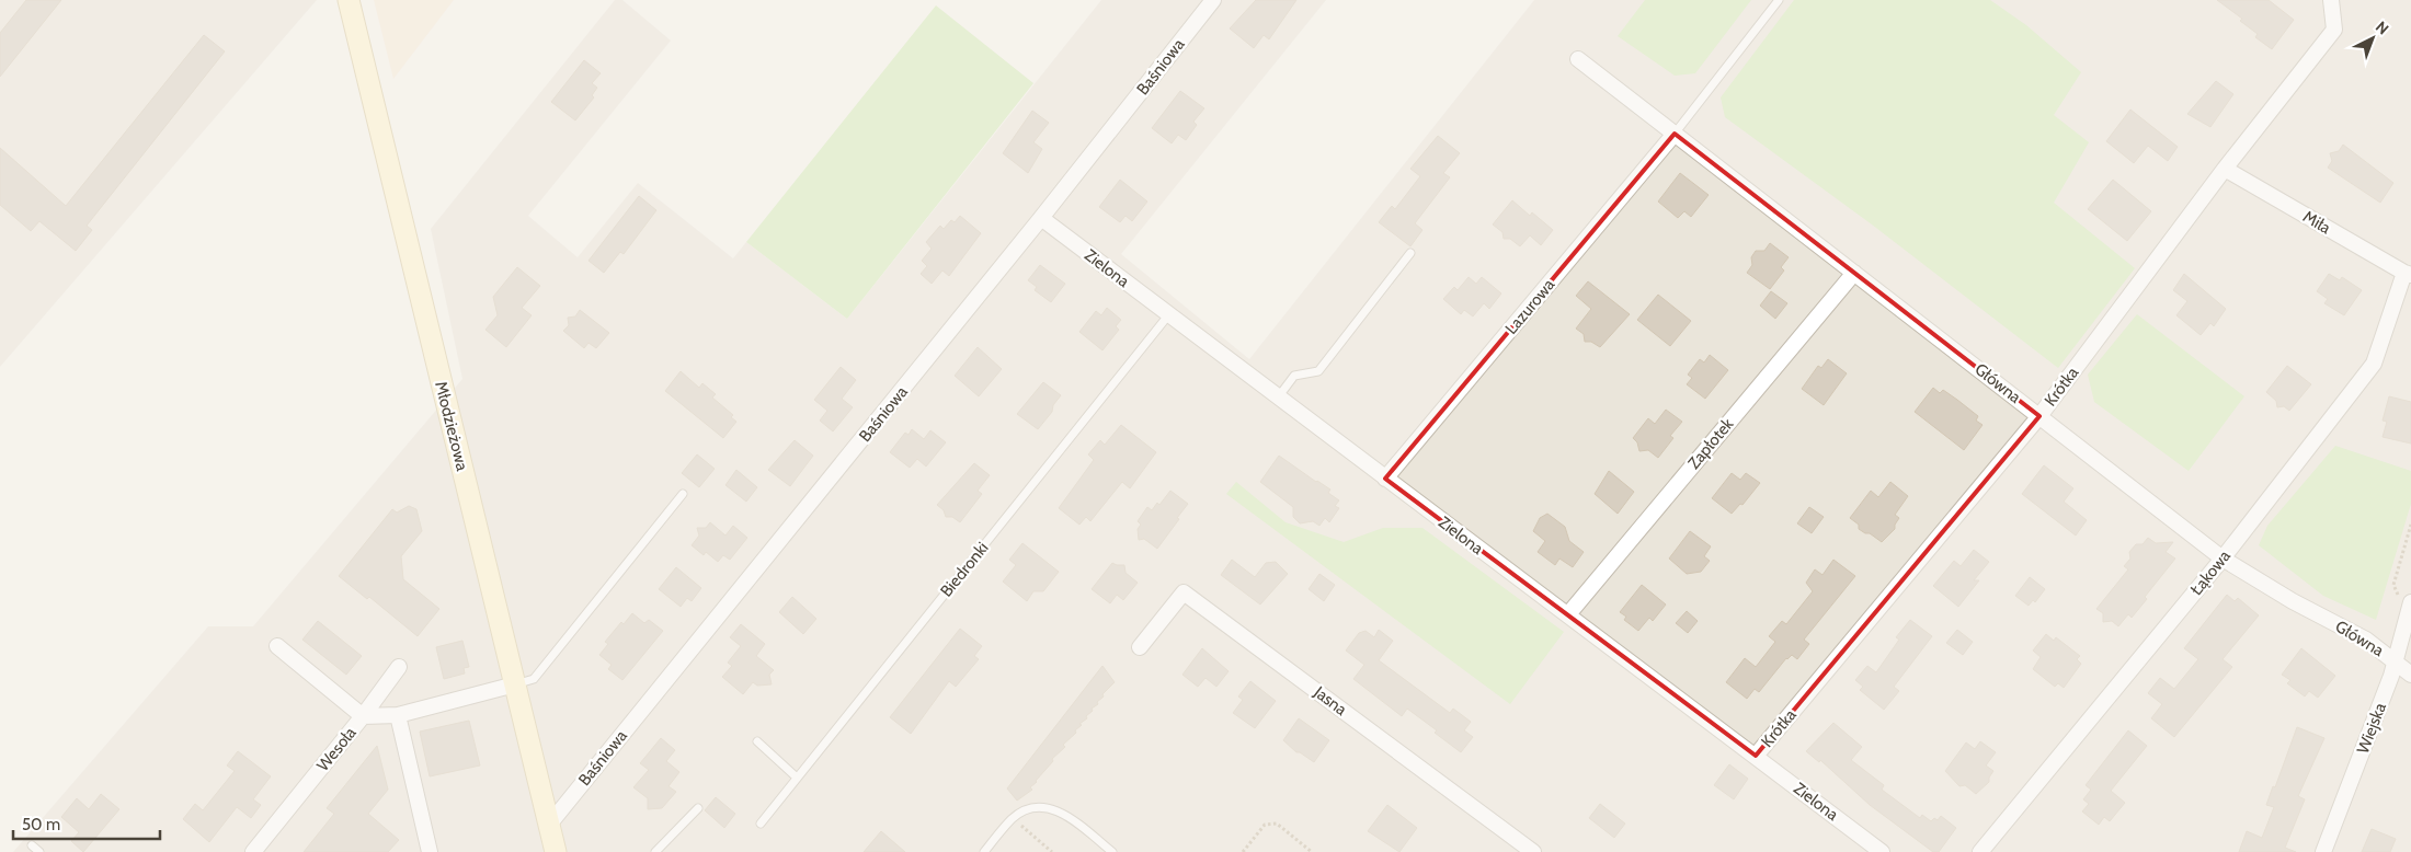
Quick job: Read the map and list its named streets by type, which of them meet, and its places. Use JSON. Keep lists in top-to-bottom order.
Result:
{
  "streets": {
    "street": [
      "Baśniowa",
      "Miła",
      "Zielona",
      "Lazurowa",
      "Główna",
      "Krótka",
      "Młodzieżowa",
      "Zapłotek",
      "Łąkowa",
      "Jasna",
      "Wiejska",
      "Wesoła"
    ],
    "lane": ["Biedronki"]
  },
  "crossings": [
    ["Baśniowa", "Zielona"],
    ["Baśniowa", "Młodzieżowa"],
    ["Miła", "Krótka"],
    ["Miła", "Łąkowa"],
    ["Zielona", "Lazurowa"],
    ["Zielona", "Krótka"],
    ["Zielona", "Zapłotek"],
    ["Zielona", "Biedronki"],
    ["Lazurowa", "Główna"],
    ["Główna", "Krótka"],
    ["Główna", "Zapłotek"],
    ["Główna", "Łąkowa"],
    ["Główna", "Wiejska"],
    ["Młodzieżowa", "Wesoła"]
  ],
  "scale_bar": "50 m",
  "north": "top right"
}
